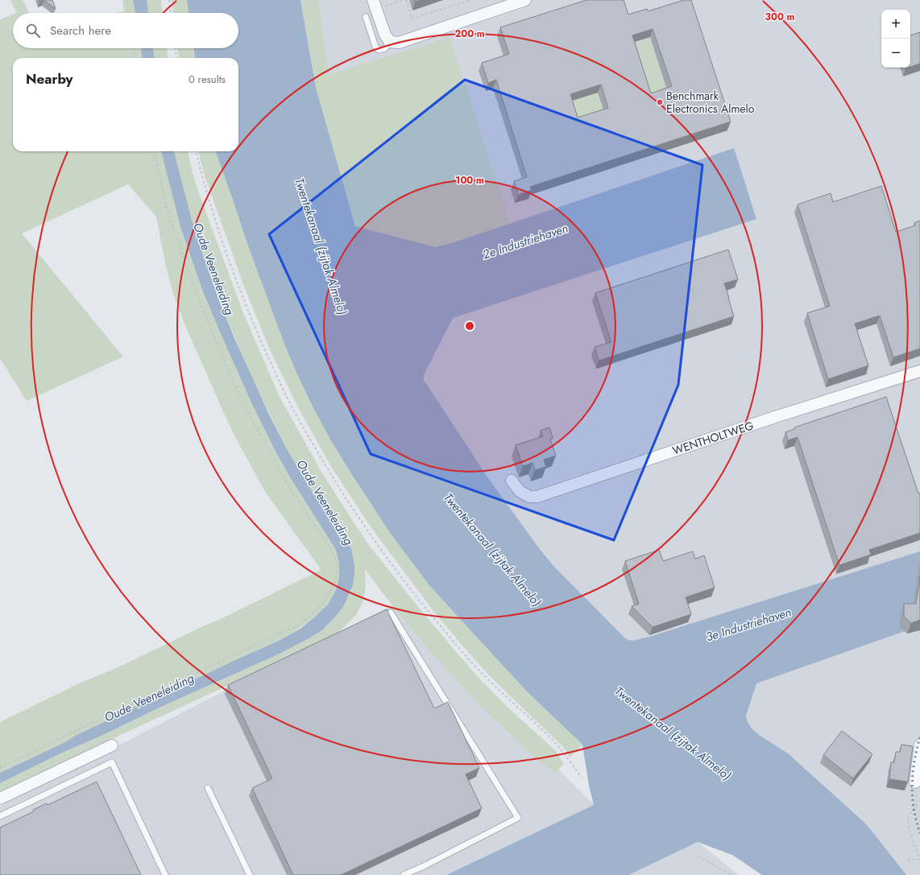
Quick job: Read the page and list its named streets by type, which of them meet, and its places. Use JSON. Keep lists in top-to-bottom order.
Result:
{
  "streets": {
    "street": ["WENTHOLTWEG"]
  },
  "water": [
    "2e Industriehaven",
    "Twentekanaal (zijtak Almelo)",
    "Oude Veeneleiding",
    "3e Industriehaven"
  ],
  "places": ["Benchmark Electronics Almelo"],
  "page": {
    "map_buttons": ["+", "−"],
    "search": "Search here",
    "heading": ["Nearby", "0 results"]
  },
  "rings": ["300 m", "200 m", "100 m"]
}
